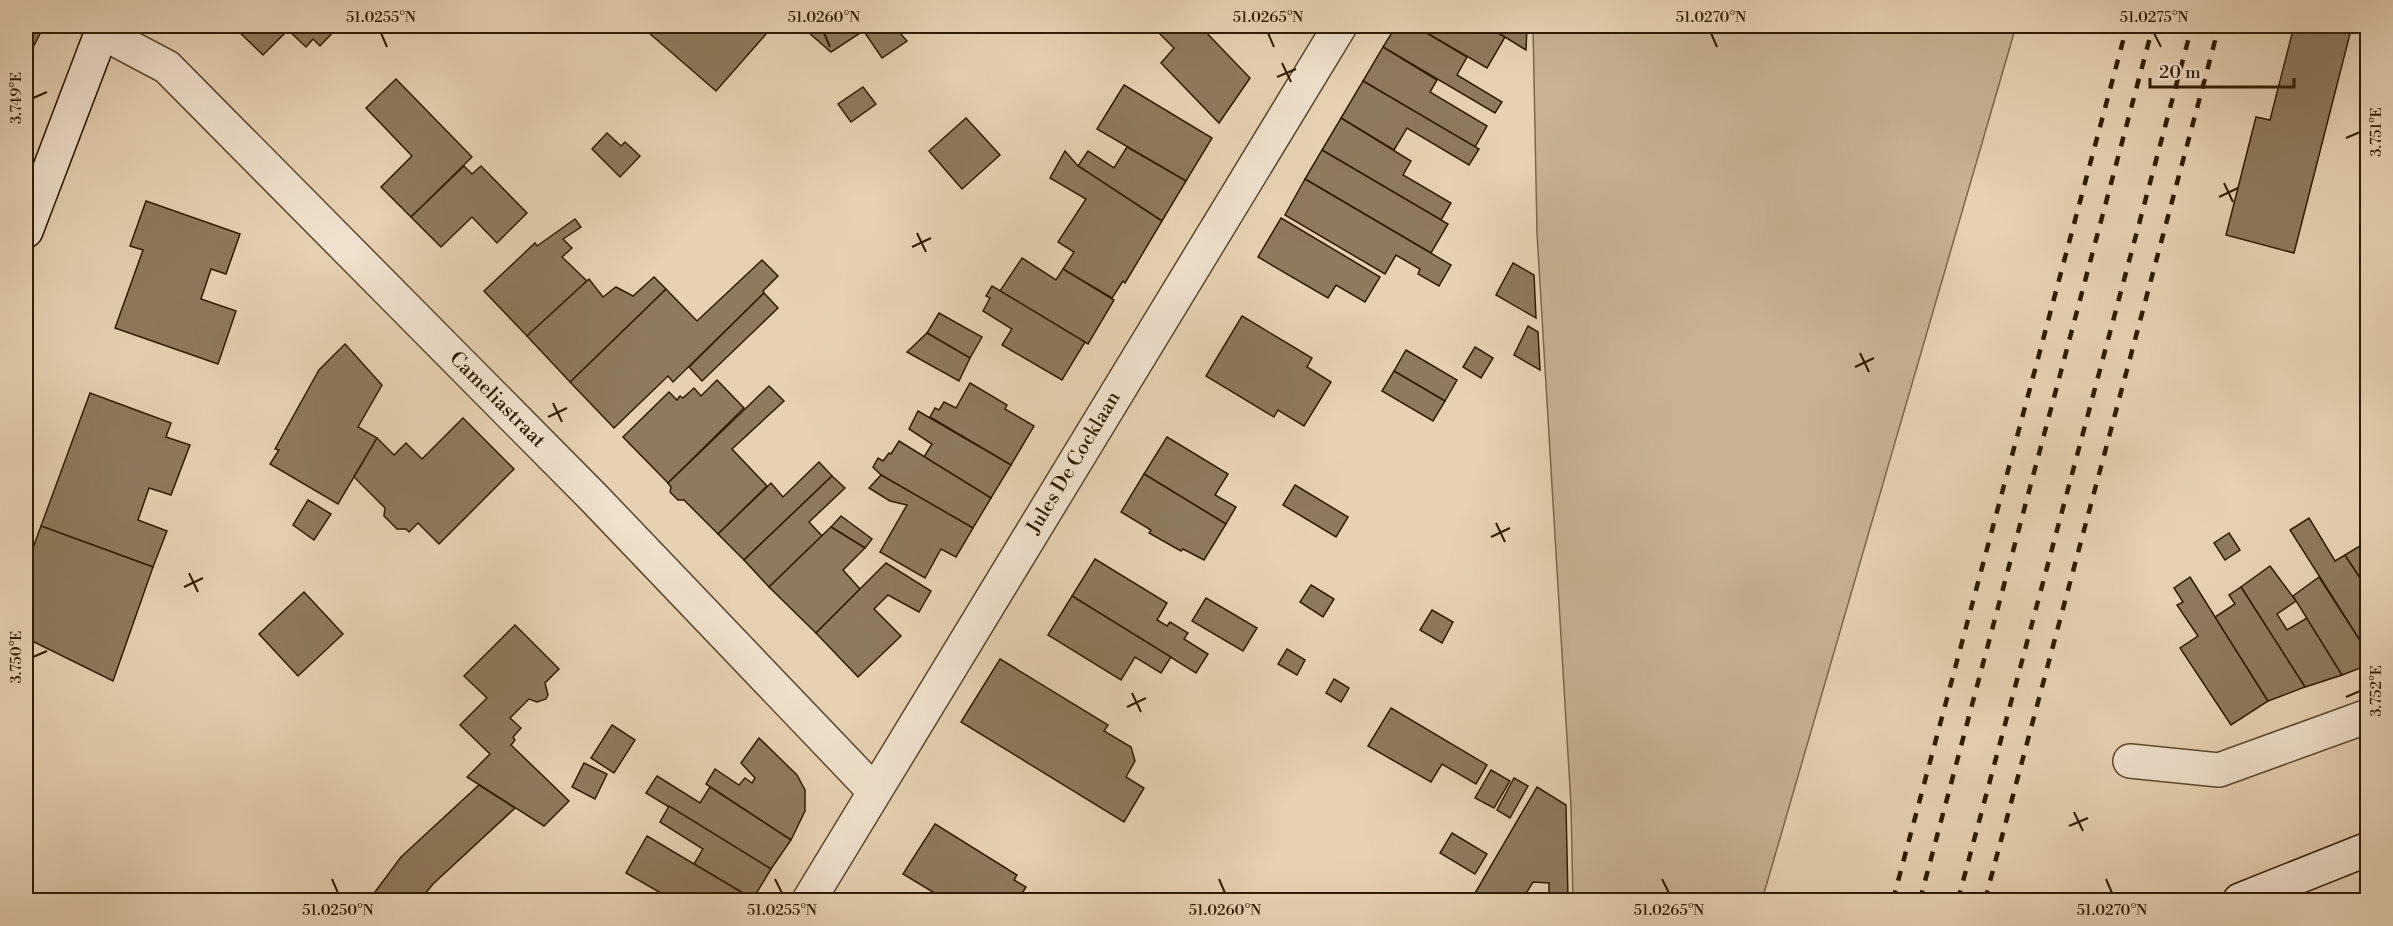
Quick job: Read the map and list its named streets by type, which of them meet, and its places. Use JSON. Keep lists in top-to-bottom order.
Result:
{
  "streets": {
    "street": ["Cameliastraat", "Jules De Cocklaan"]
  },
  "crossings": [
    ["Cameliastraat", "Jules De Cocklaan"]
  ],
  "scale_bar": "20 m",
  "coordinates": [
    "51.0255°N",
    "51.0260°N",
    "51.0265°N",
    "51.0270°N",
    "51.0275°N",
    "3.749°E",
    "3.751°E",
    "3.750°E",
    "3.752°E",
    "51.0250°N"
  ]
}
